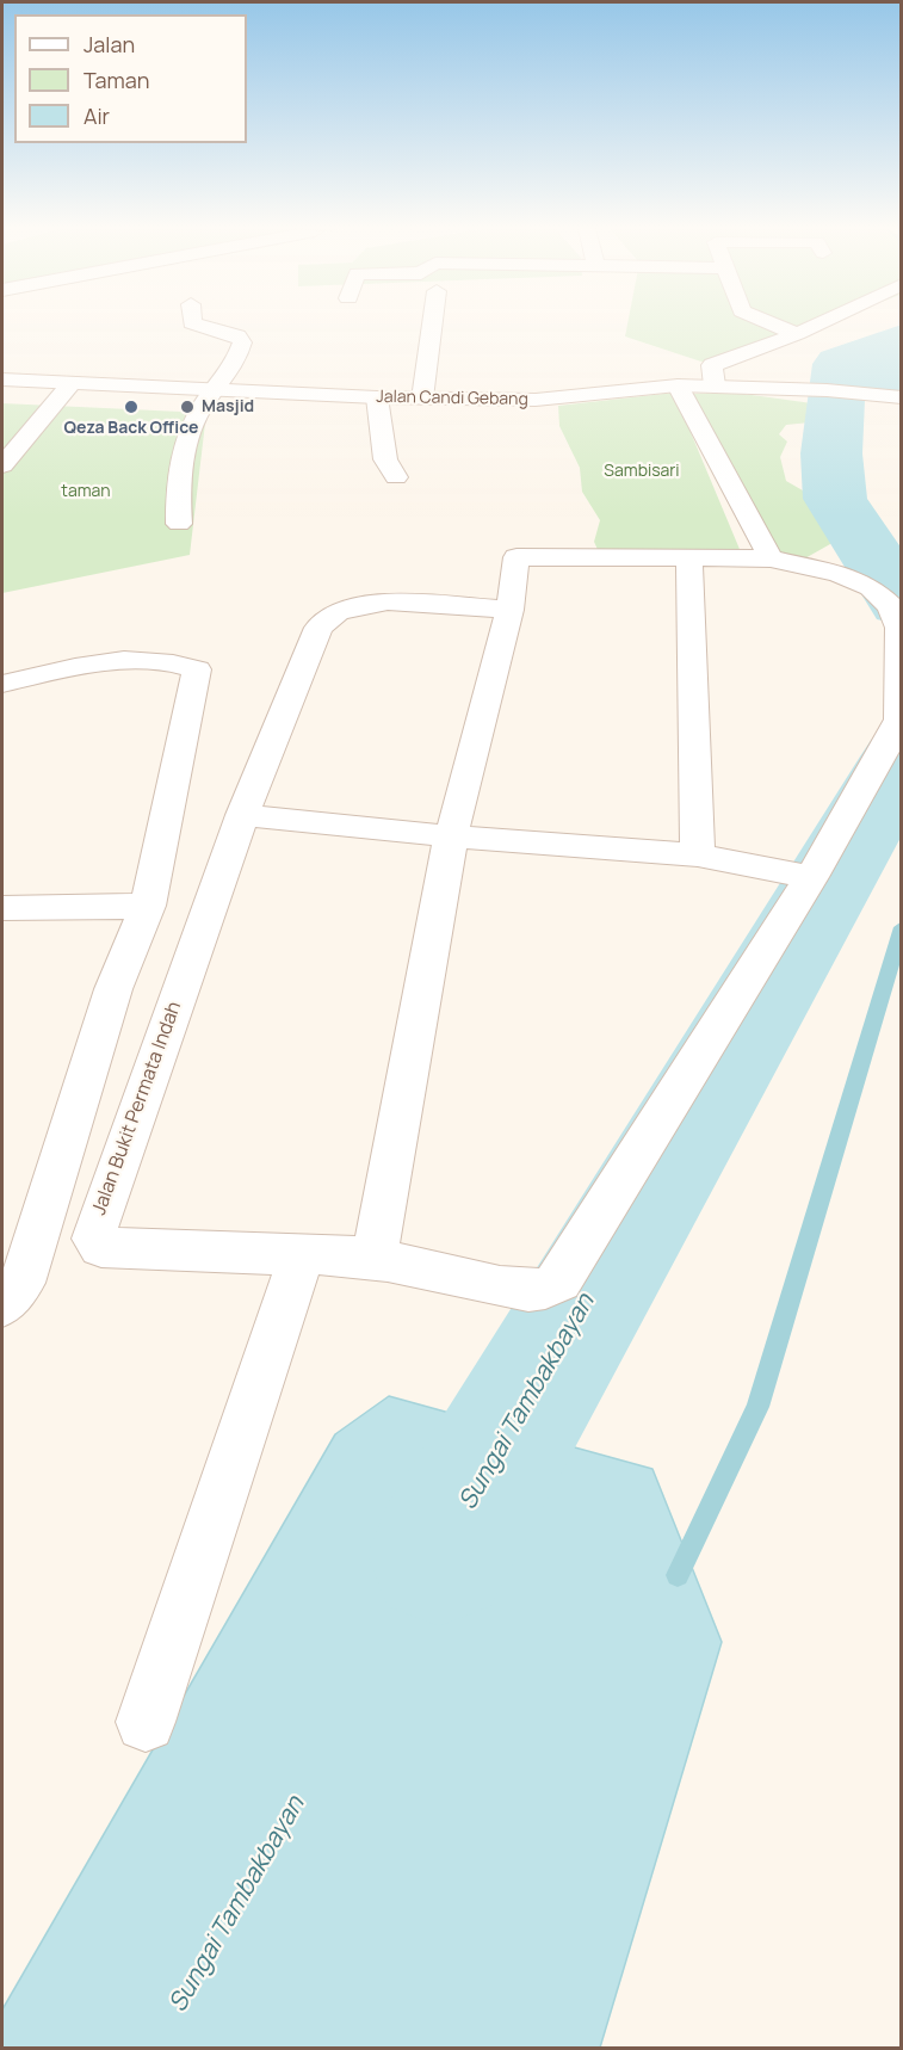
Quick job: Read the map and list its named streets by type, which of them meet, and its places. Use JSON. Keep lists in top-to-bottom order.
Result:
{
  "streets": {
    "street": ["Jalan Candi Gebang", "Jalan Bukit Permata Indah"]
  },
  "water": ["Sungai Tambakbayan"],
  "parks": ["Sambisari", "taman"],
  "places": ["Qeza Back Office", "Masjid"],
  "legend": ["Jalan", "Taman", "Air"]
}
